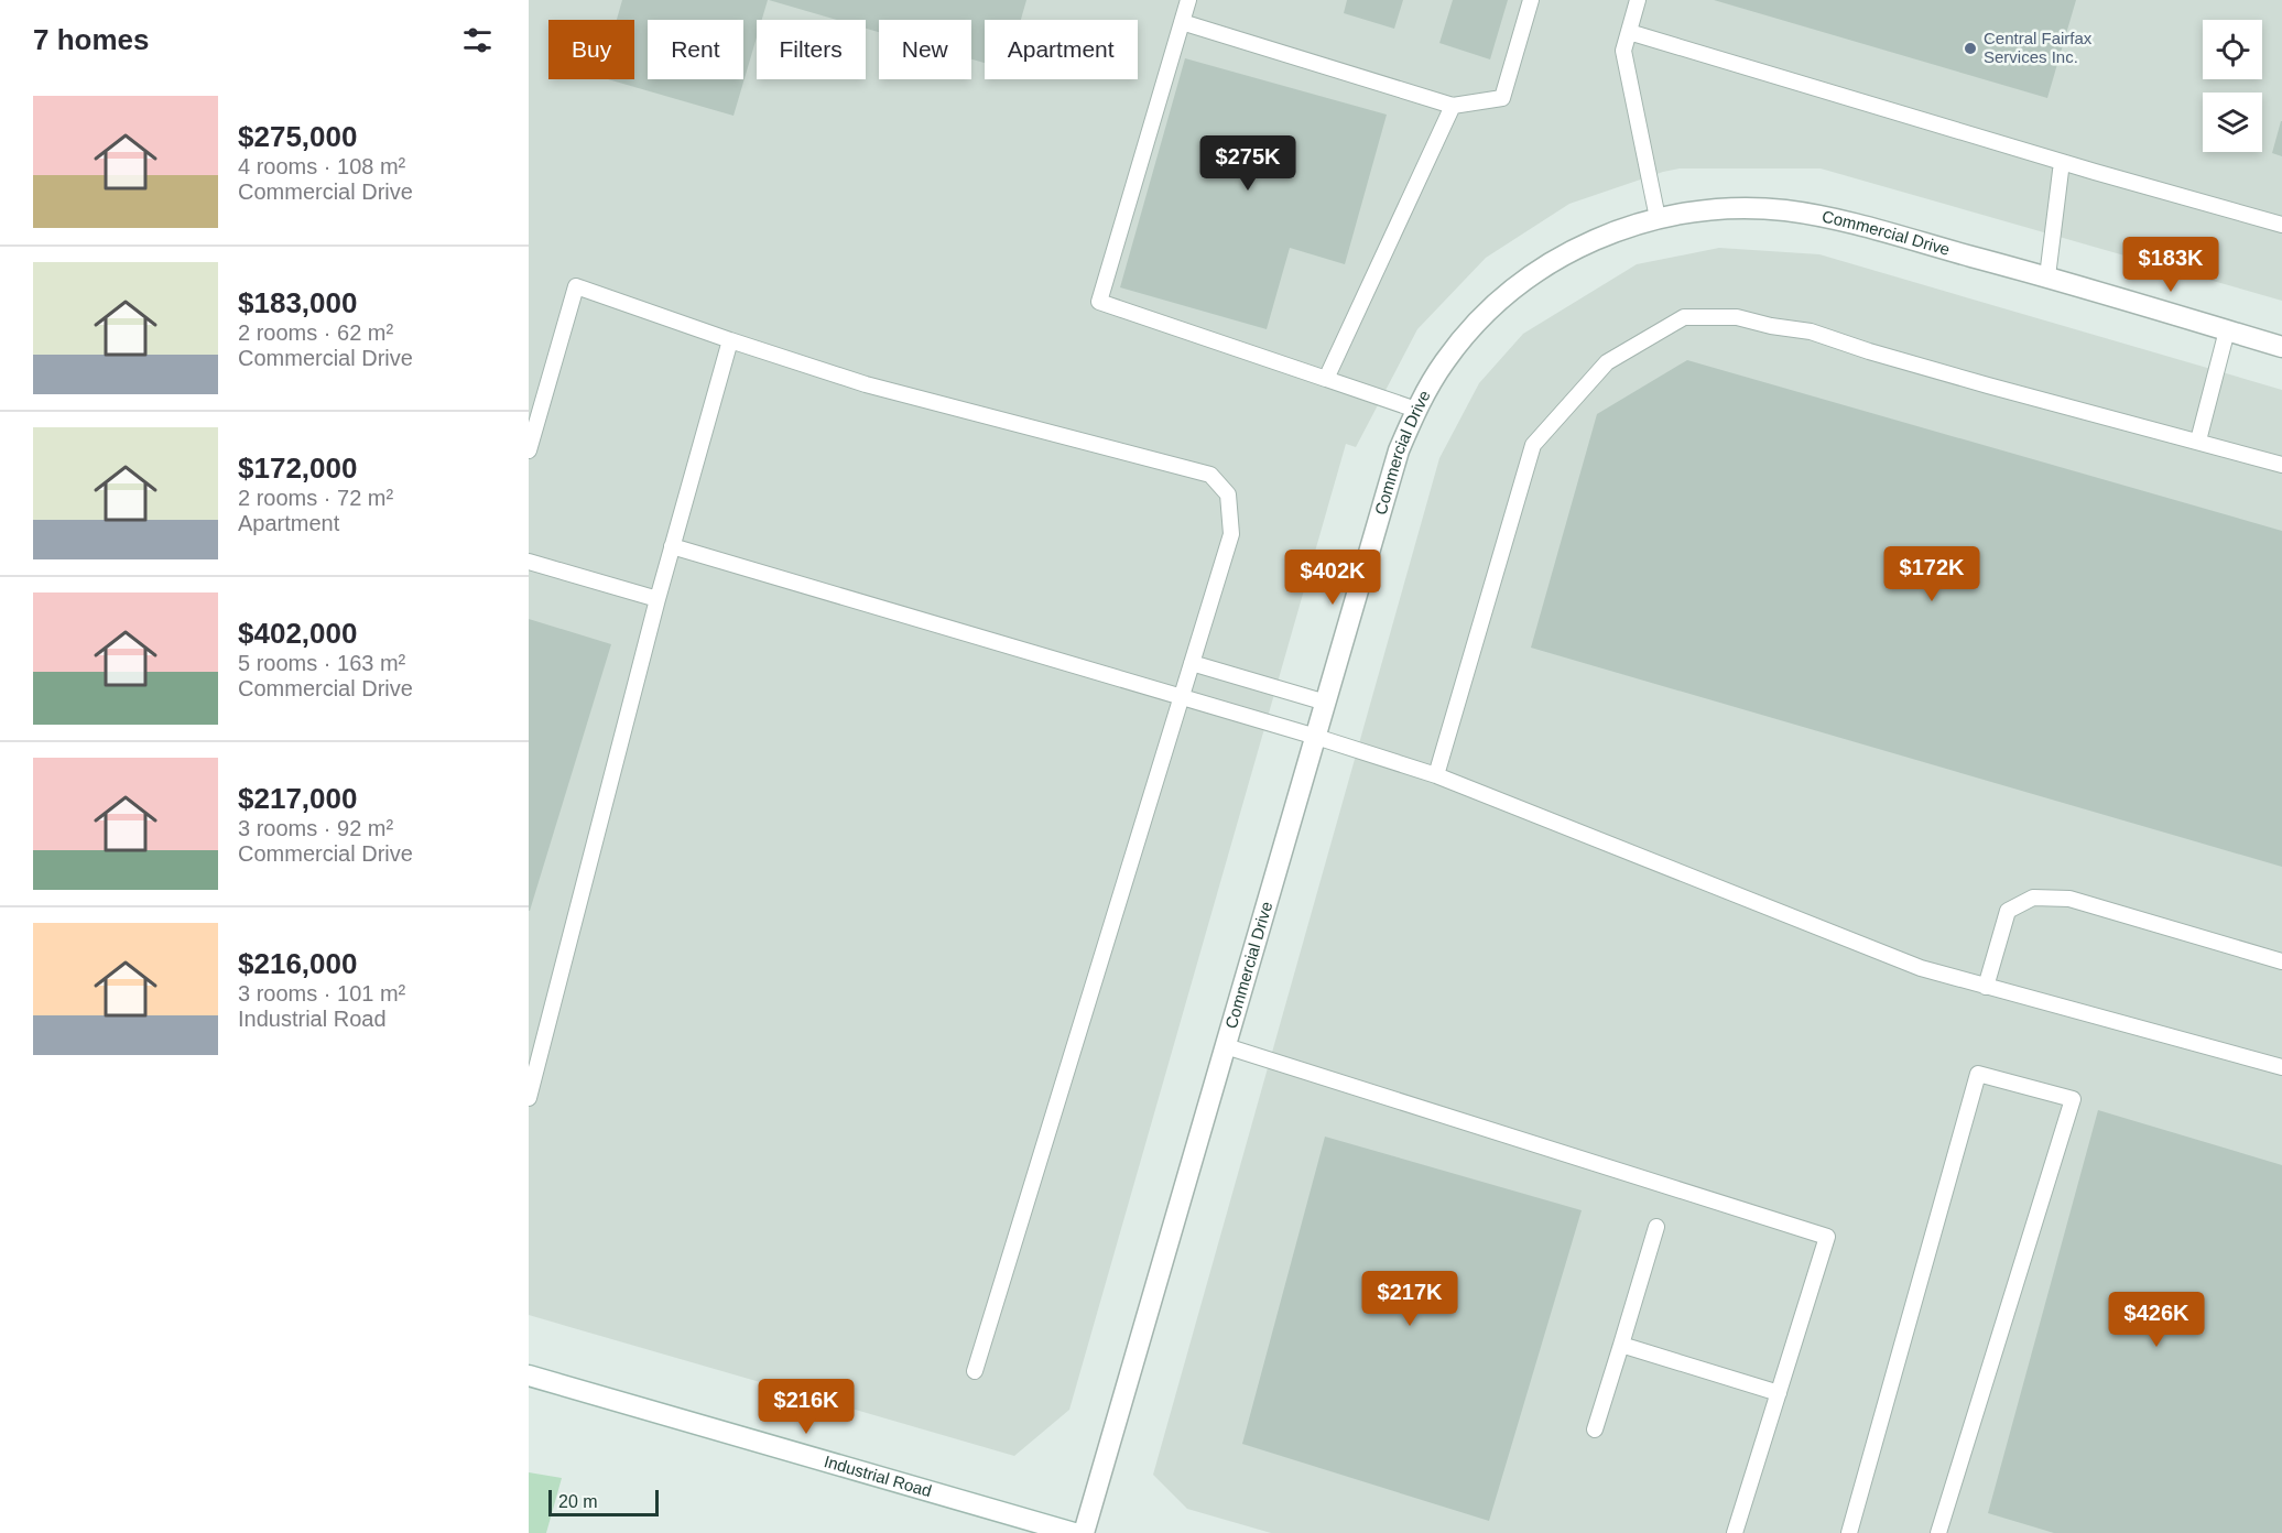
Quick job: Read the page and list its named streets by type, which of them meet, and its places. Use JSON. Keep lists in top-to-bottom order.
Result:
{
  "streets": {
    "street": ["Commercial Drive", "Industrial Road"]
  },
  "places": ["Central Fairfax Services Inc."],
  "scale_bar": "20 m",
  "page": {
    "heading": "7 homes",
    "chip": [
      "Buy",
      "Rent",
      "Filters",
      "New",
      "Apartment"
    ],
    "list": [
      {
        "name": "$275,000",
        "note": "4 rooms · 108 m² · Commercial Drive"
      },
      {
        "name": "$183,000",
        "note": "2 rooms · 62 m² · Commercial Drive"
      },
      {
        "name": "$172,000",
        "note": "2 rooms · 72 m² · Apartment"
      },
      {
        "name": "$402,000",
        "note": "5 rooms · 163 m² · Commercial Drive"
      },
      {
        "name": "$217,000",
        "note": "3 rooms · 92 m² · Commercial Drive"
      },
      {
        "name": "$216,000",
        "note": "3 rooms · 101 m² · Industrial Road"
      }
    ],
    "price": [
      "$275K",
      "$183K",
      "$172K",
      "$402K",
      "$217K",
      "$426K",
      "$216K"
    ],
    "scale": "20 m"
  }
}
